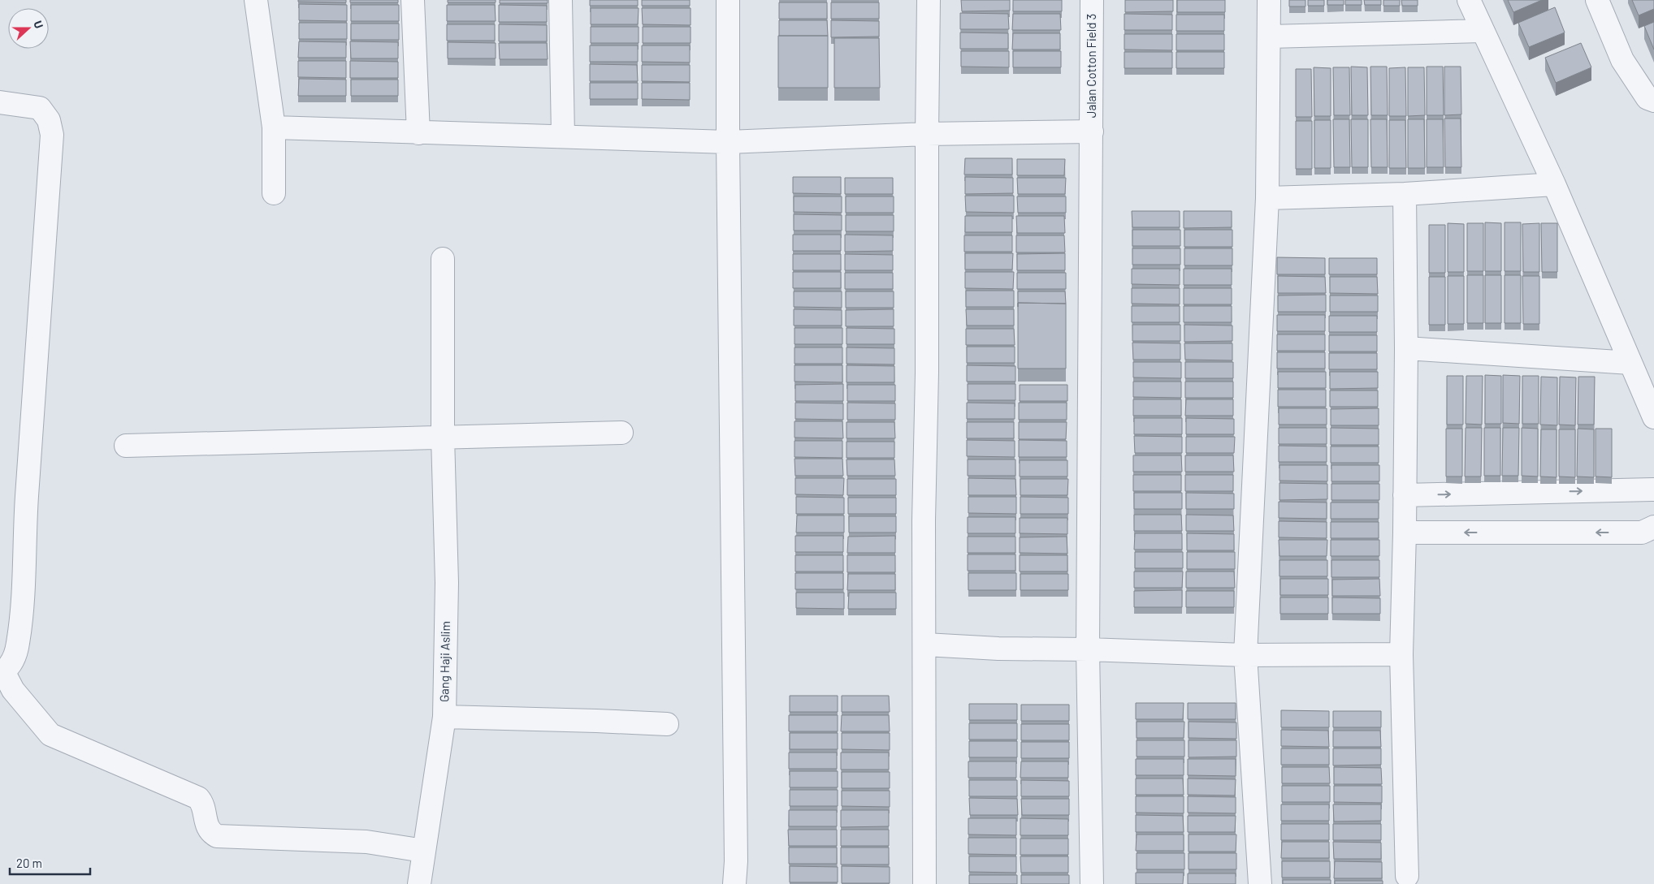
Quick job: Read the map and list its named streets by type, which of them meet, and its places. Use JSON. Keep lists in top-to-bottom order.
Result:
{
  "streets": {
    "street": ["Jalan Cotton Field 3", "Gang Haji Aslim"]
  },
  "scale_bar": "20 m",
  "north": "right"
}
